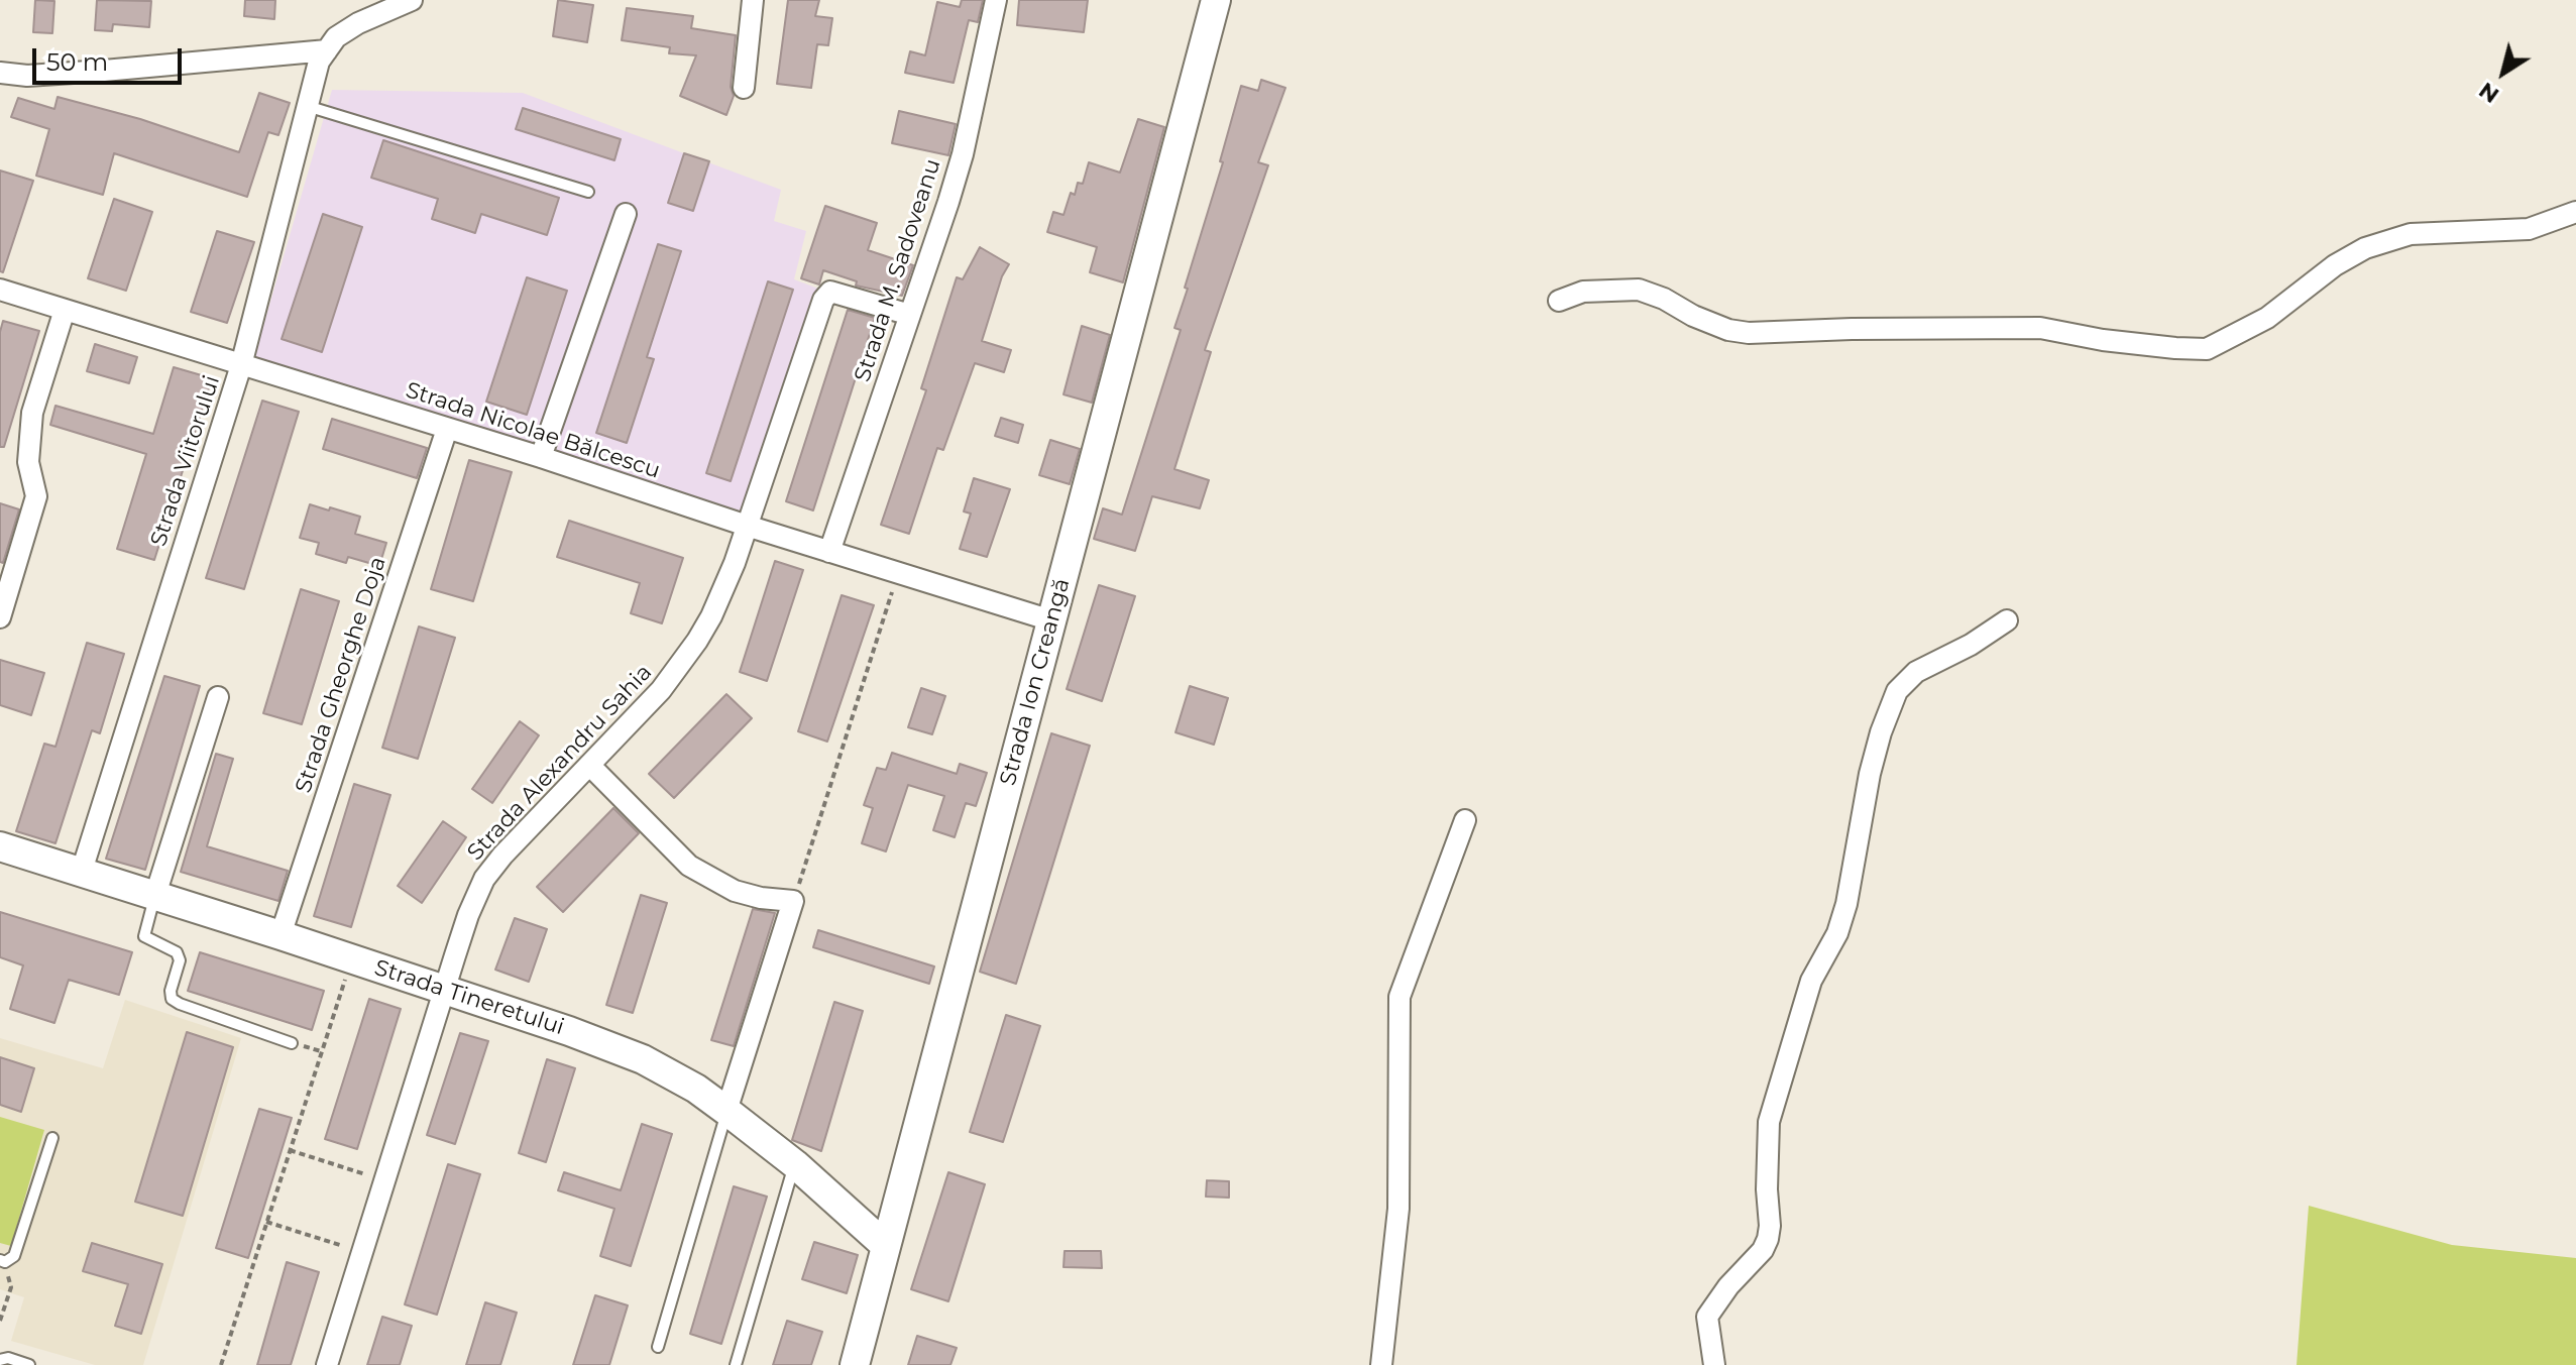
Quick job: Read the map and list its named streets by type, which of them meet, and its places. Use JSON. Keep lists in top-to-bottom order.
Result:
{
  "streets": {
    "street": [
      "Strada M. Sadoveanu",
      "Strada Nicolae Bălcescu",
      "Strada Viitorului",
      "Strada Gheorghe Doja",
      "Strada Ion Creangă",
      "Strada Alexandru Sahia",
      "Strada Tineretului"
    ]
  },
  "crossings": [
    ["Strada M. Sadoveanu", "Strada Nicolae Bălcescu"],
    ["Strada M. Sadoveanu", "Strada Alexandru Sahia"],
    ["Strada Nicolae Bălcescu", "Strada Viitorului"],
    ["Strada Nicolae Bălcescu", "Strada Gheorghe Doja"],
    ["Strada Nicolae Bălcescu", "Strada Ion Creangă"],
    ["Strada Nicolae Bălcescu", "Strada Alexandru Sahia"],
    ["Strada Viitorului", "Strada Tineretului"],
    ["Strada Gheorghe Doja", "Strada Tineretului"],
    ["Strada Ion Creangă", "Strada Tineretului"],
    ["Strada Alexandru Sahia", "Strada Tineretului"]
  ],
  "scale_bar": "50 m",
  "north": "bottom left"
}
